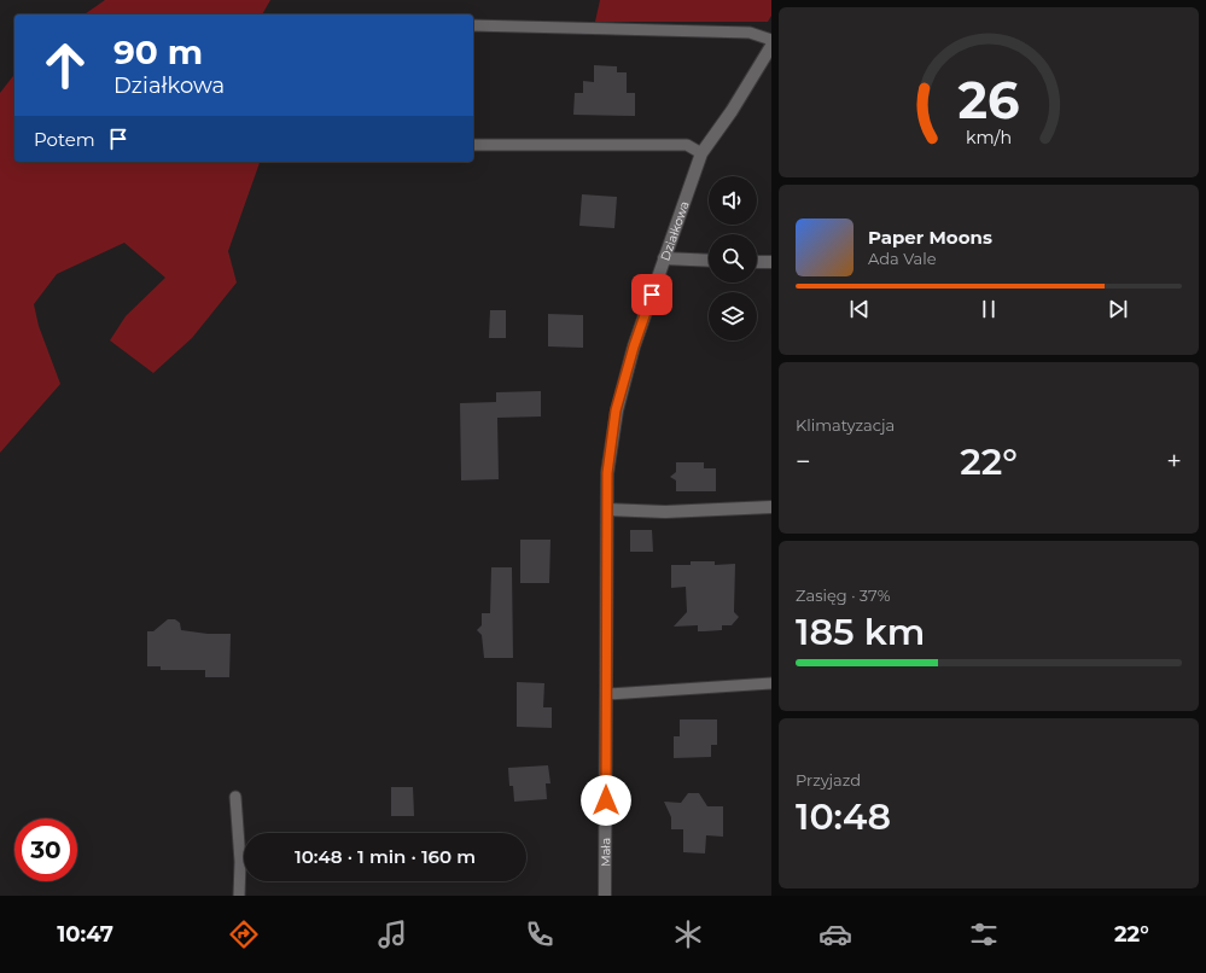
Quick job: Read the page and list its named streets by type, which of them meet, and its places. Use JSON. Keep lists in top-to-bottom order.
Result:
{
  "streets": {
    "street": ["Działkowa", "Mała"]
  },
  "crossings": [
    ["Działkowa", "Mała"]
  ],
  "page": {
    "turn": ["90 m", "Działkowa"],
    "then": "Potem",
    "song": ["Paper Moons", "Ada Vale"],
    "tile": [
      "Klimatyzacja",
      ["Zasięg · 37%", "185 km"],
      ["Przyjazd", "10:48"]
    ],
    "heat": ["−", "22°", "+"],
    "limit": "30",
    "trip": "10:48 · 1 min · 160 m",
    "tabs": ["10:47", "22°"],
    "gauge": ["26", "km/h"]
  }
}
